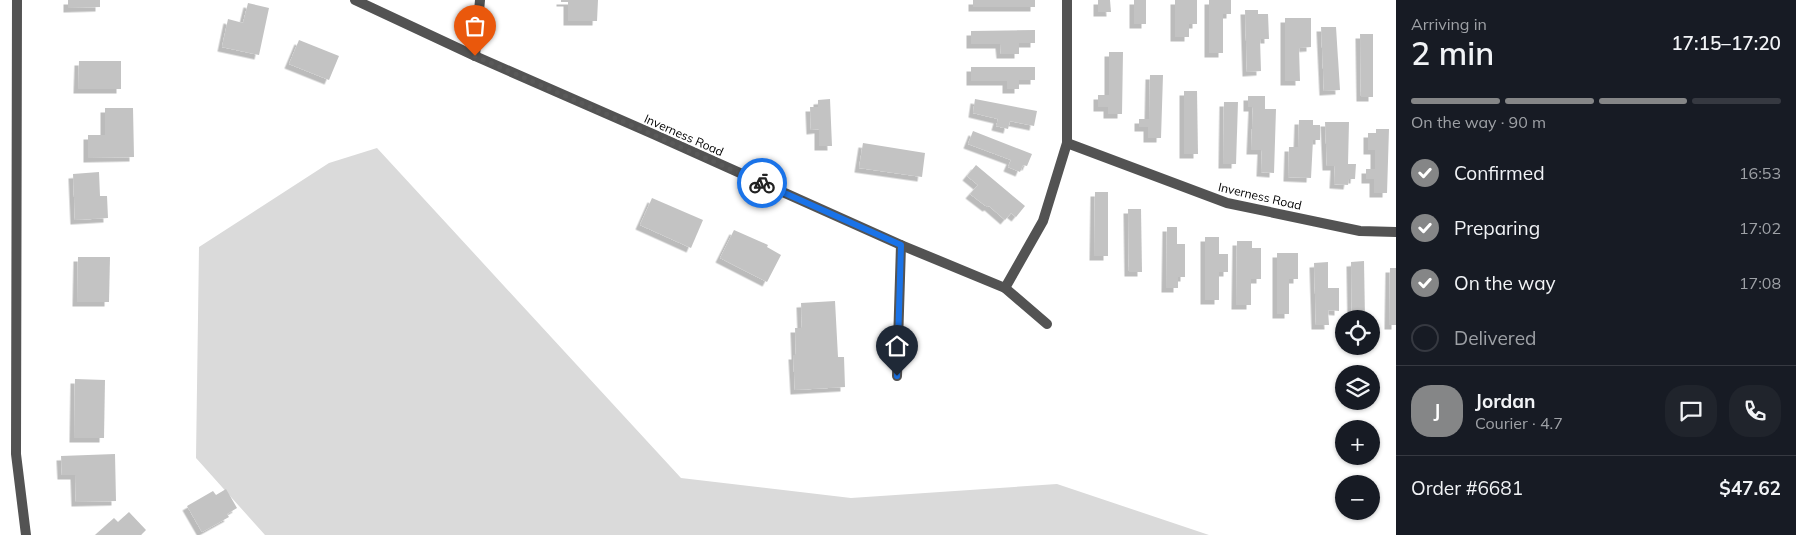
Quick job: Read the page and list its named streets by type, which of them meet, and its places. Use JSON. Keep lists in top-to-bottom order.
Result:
{
  "streets": {
    "street": ["Inverness Road"]
  },
  "page": {
    "heading": ["2 min", "Arriving in", "17:15–17:20"],
    "panel": [
      "Jordan",
      "Courier · 4.7",
      "Order #6681",
      "$47.62"
    ],
    "bar": "On the way · 90 m",
    "list": [
      ["Confirmed", "16:53"],
      ["Preparing", "17:02"],
      ["On the way", "17:08"],
      "Delivered"
    ],
    "map_buttons": ["+", "−"],
    "round": "J"
  }
}
